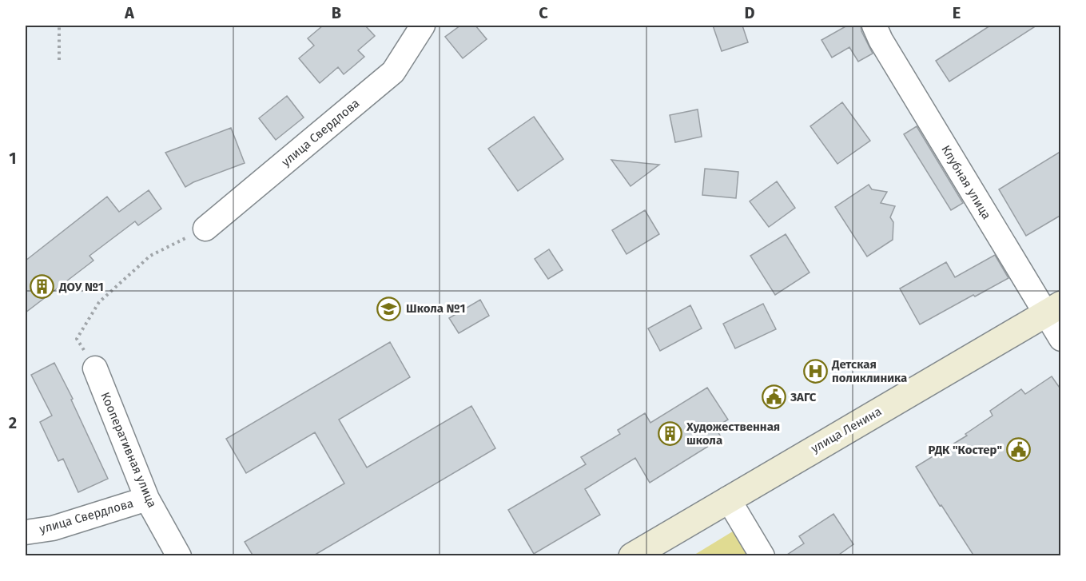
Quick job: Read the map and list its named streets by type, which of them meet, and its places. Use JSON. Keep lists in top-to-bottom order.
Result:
{
  "streets": {
    "main road": ["улица Ленина"],
    "street": ["улица Свердлова", "Клубная улица", "Кооперативная улица"]
  },
  "crossings": [
    ["улица Свердлова", "Кооперативная улица"],
    ["Клубная улица", "улица Ленина"]
  ],
  "places": {
    "building": ["ДОУ №1", "Художественная школа"],
    "school or university": ["Школа №1"],
    "hospital": ["Детская поликлиника"],
    "public building": ["ЗАГС", "РДК \"Костер\""]
  },
  "grid": {
    "columns": [
      "A",
      "B",
      "C",
      "D",
      "E"
    ],
    "rows": ["1", "2"]
  }
}
